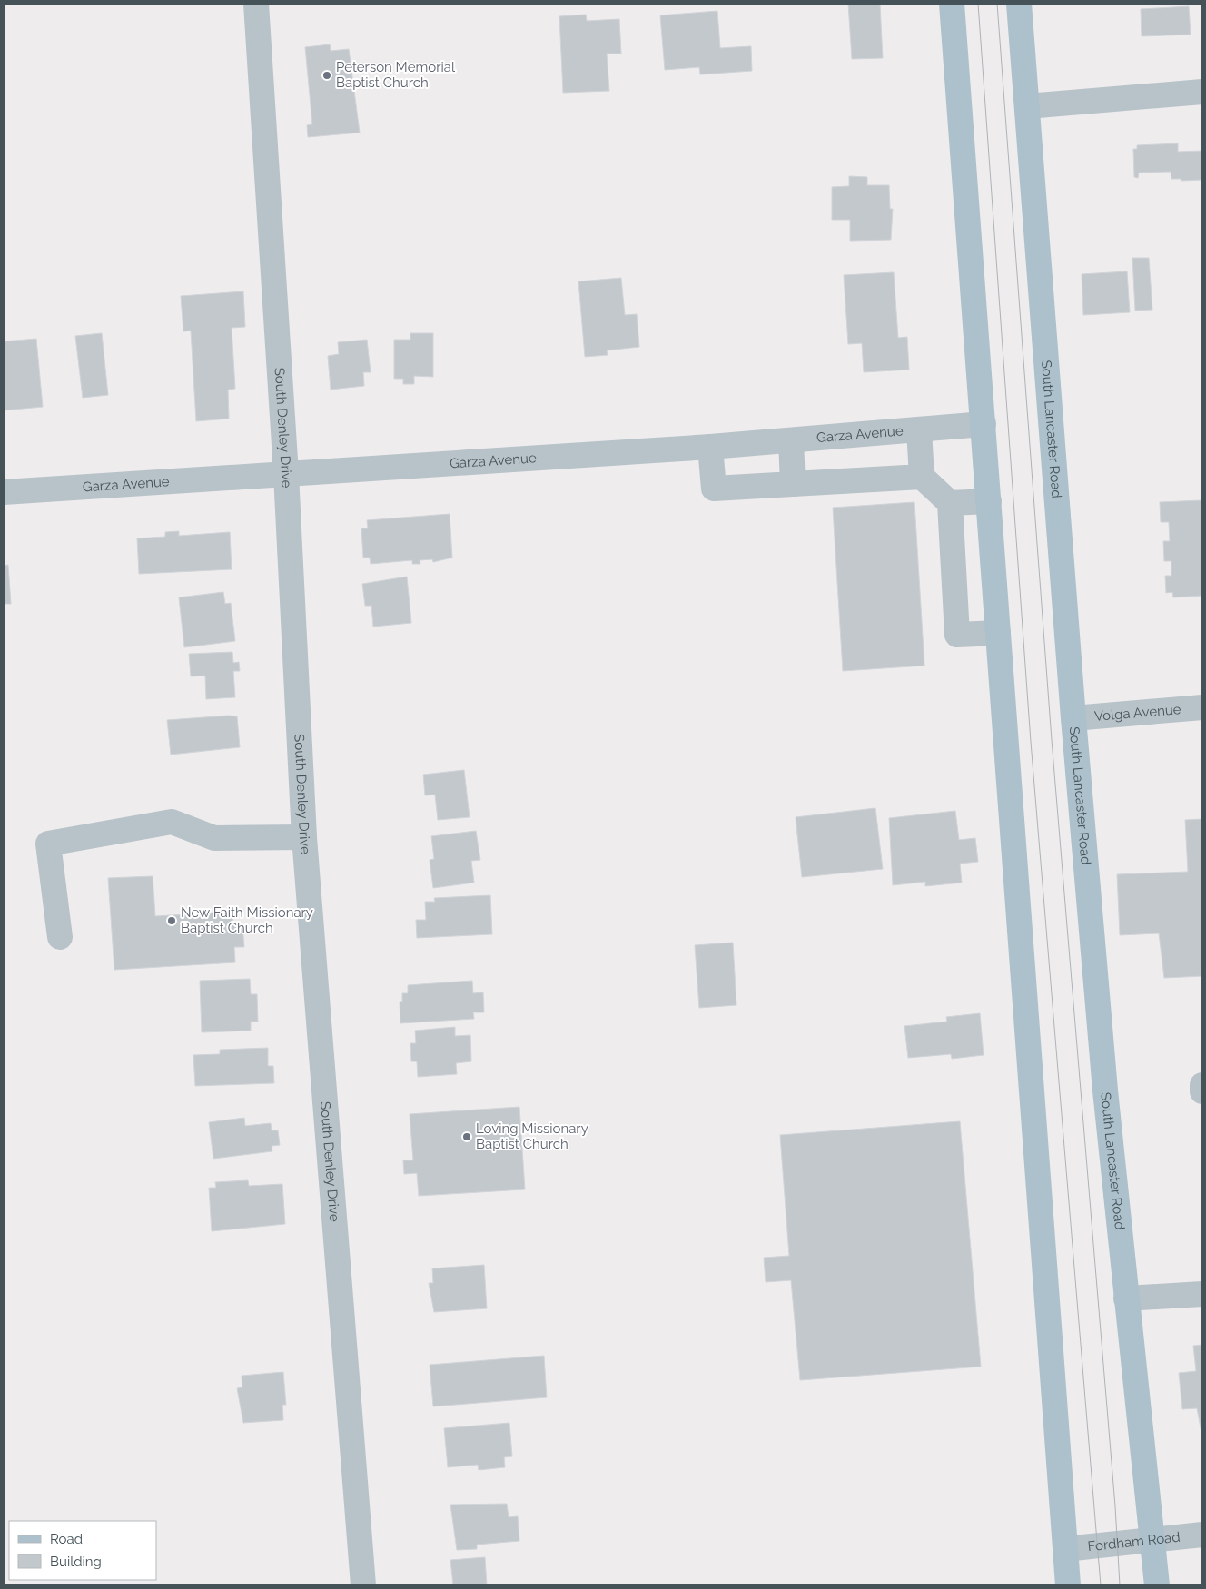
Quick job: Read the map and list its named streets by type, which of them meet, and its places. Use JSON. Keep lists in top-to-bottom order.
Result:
{
  "streets": {
    "main road": ["South Lancaster Road"],
    "street": [
      "South Denley Drive",
      "Garza Avenue",
      "Volga Avenue",
      "Fordham Road"
    ]
  },
  "crossings": [
    ["South Denley Drive", "Garza Avenue"],
    ["South Lancaster Road", "Volga Avenue"],
    ["South Lancaster Road", "Fordham Road"]
  ],
  "places": ["Peterson Memorial Baptist Church", "New Faith Missionary Baptist Church", "Loving Missionary Baptist Church"],
  "legend": ["Road", "Building"]
}
